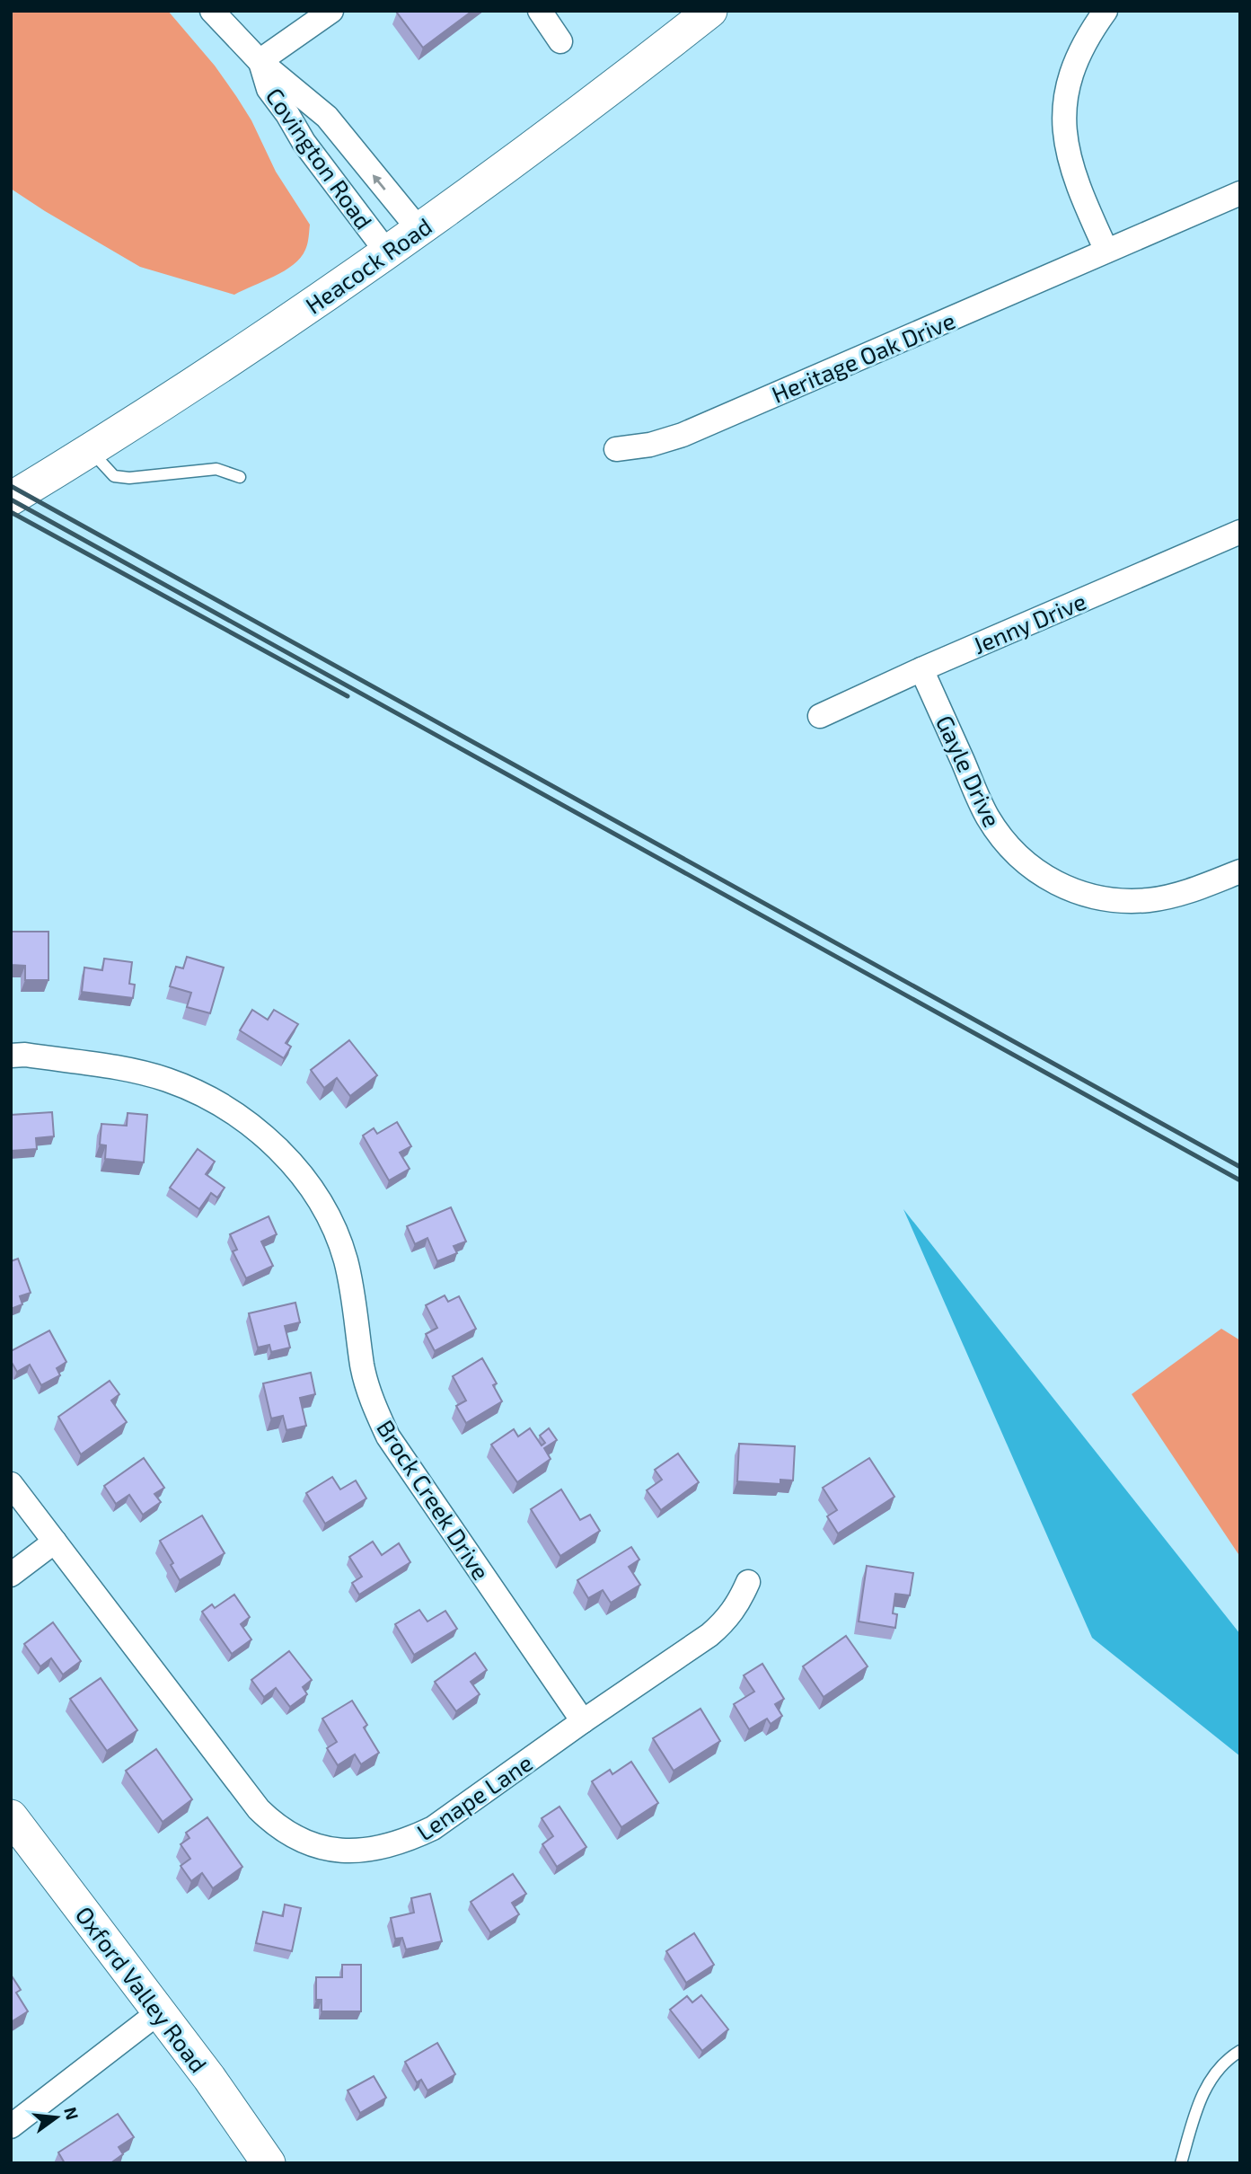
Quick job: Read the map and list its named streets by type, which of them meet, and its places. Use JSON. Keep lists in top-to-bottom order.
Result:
{
  "streets": {
    "main road": ["Heacock Road", "Oxford Valley Road"],
    "street": [
      "Covington Road",
      "Heritage Oak Drive",
      "Jenny Drive",
      "Gayle Drive",
      "Brock Creek Drive",
      "Lenape Lane"
    ]
  },
  "crossings": [
    ["Covington Road", "Heacock Road"],
    ["Jenny Drive", "Gayle Drive"],
    ["Brock Creek Drive", "Lenape Lane"]
  ],
  "north": "right"
}
